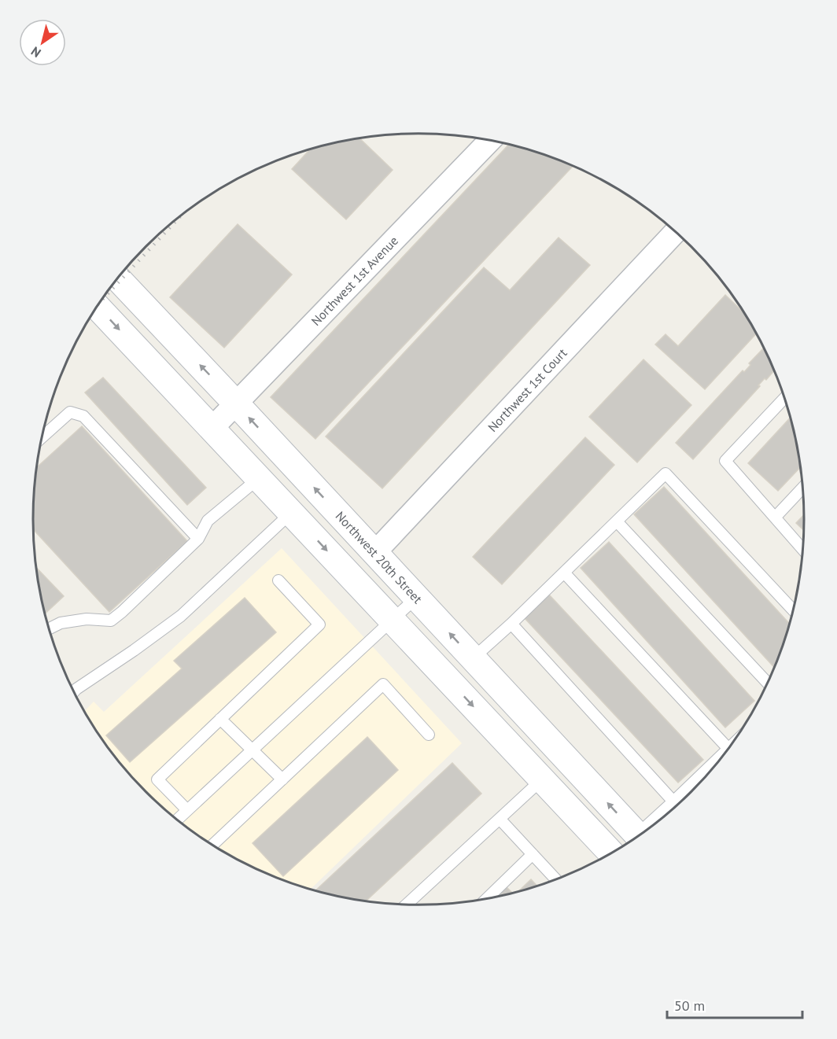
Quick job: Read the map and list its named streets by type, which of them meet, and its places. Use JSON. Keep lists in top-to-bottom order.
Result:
{
  "streets": {
    "street": ["Northwest 1st Avenue", "Northwest 1st Court", "Northwest 20th Street"]
  },
  "crossings": [
    ["Northwest 1st Avenue", "Northwest 20th Street"],
    ["Northwest 1st Court", "Northwest 20th Street"]
  ],
  "scale_bar": "50 m",
  "north": "bottom left"
}
